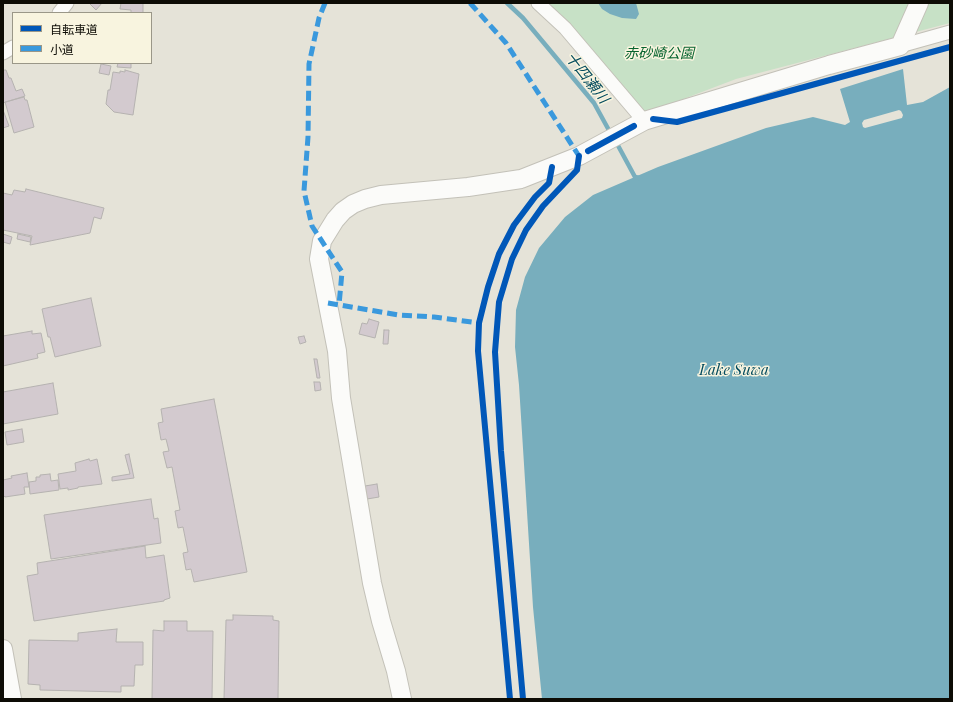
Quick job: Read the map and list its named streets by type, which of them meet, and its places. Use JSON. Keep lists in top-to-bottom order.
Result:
{
  "water": ["十四瀬川", "Lake Suwa"],
  "parks": ["赤砂崎公園"],
  "legend": ["自転車道", "小道"]
}
